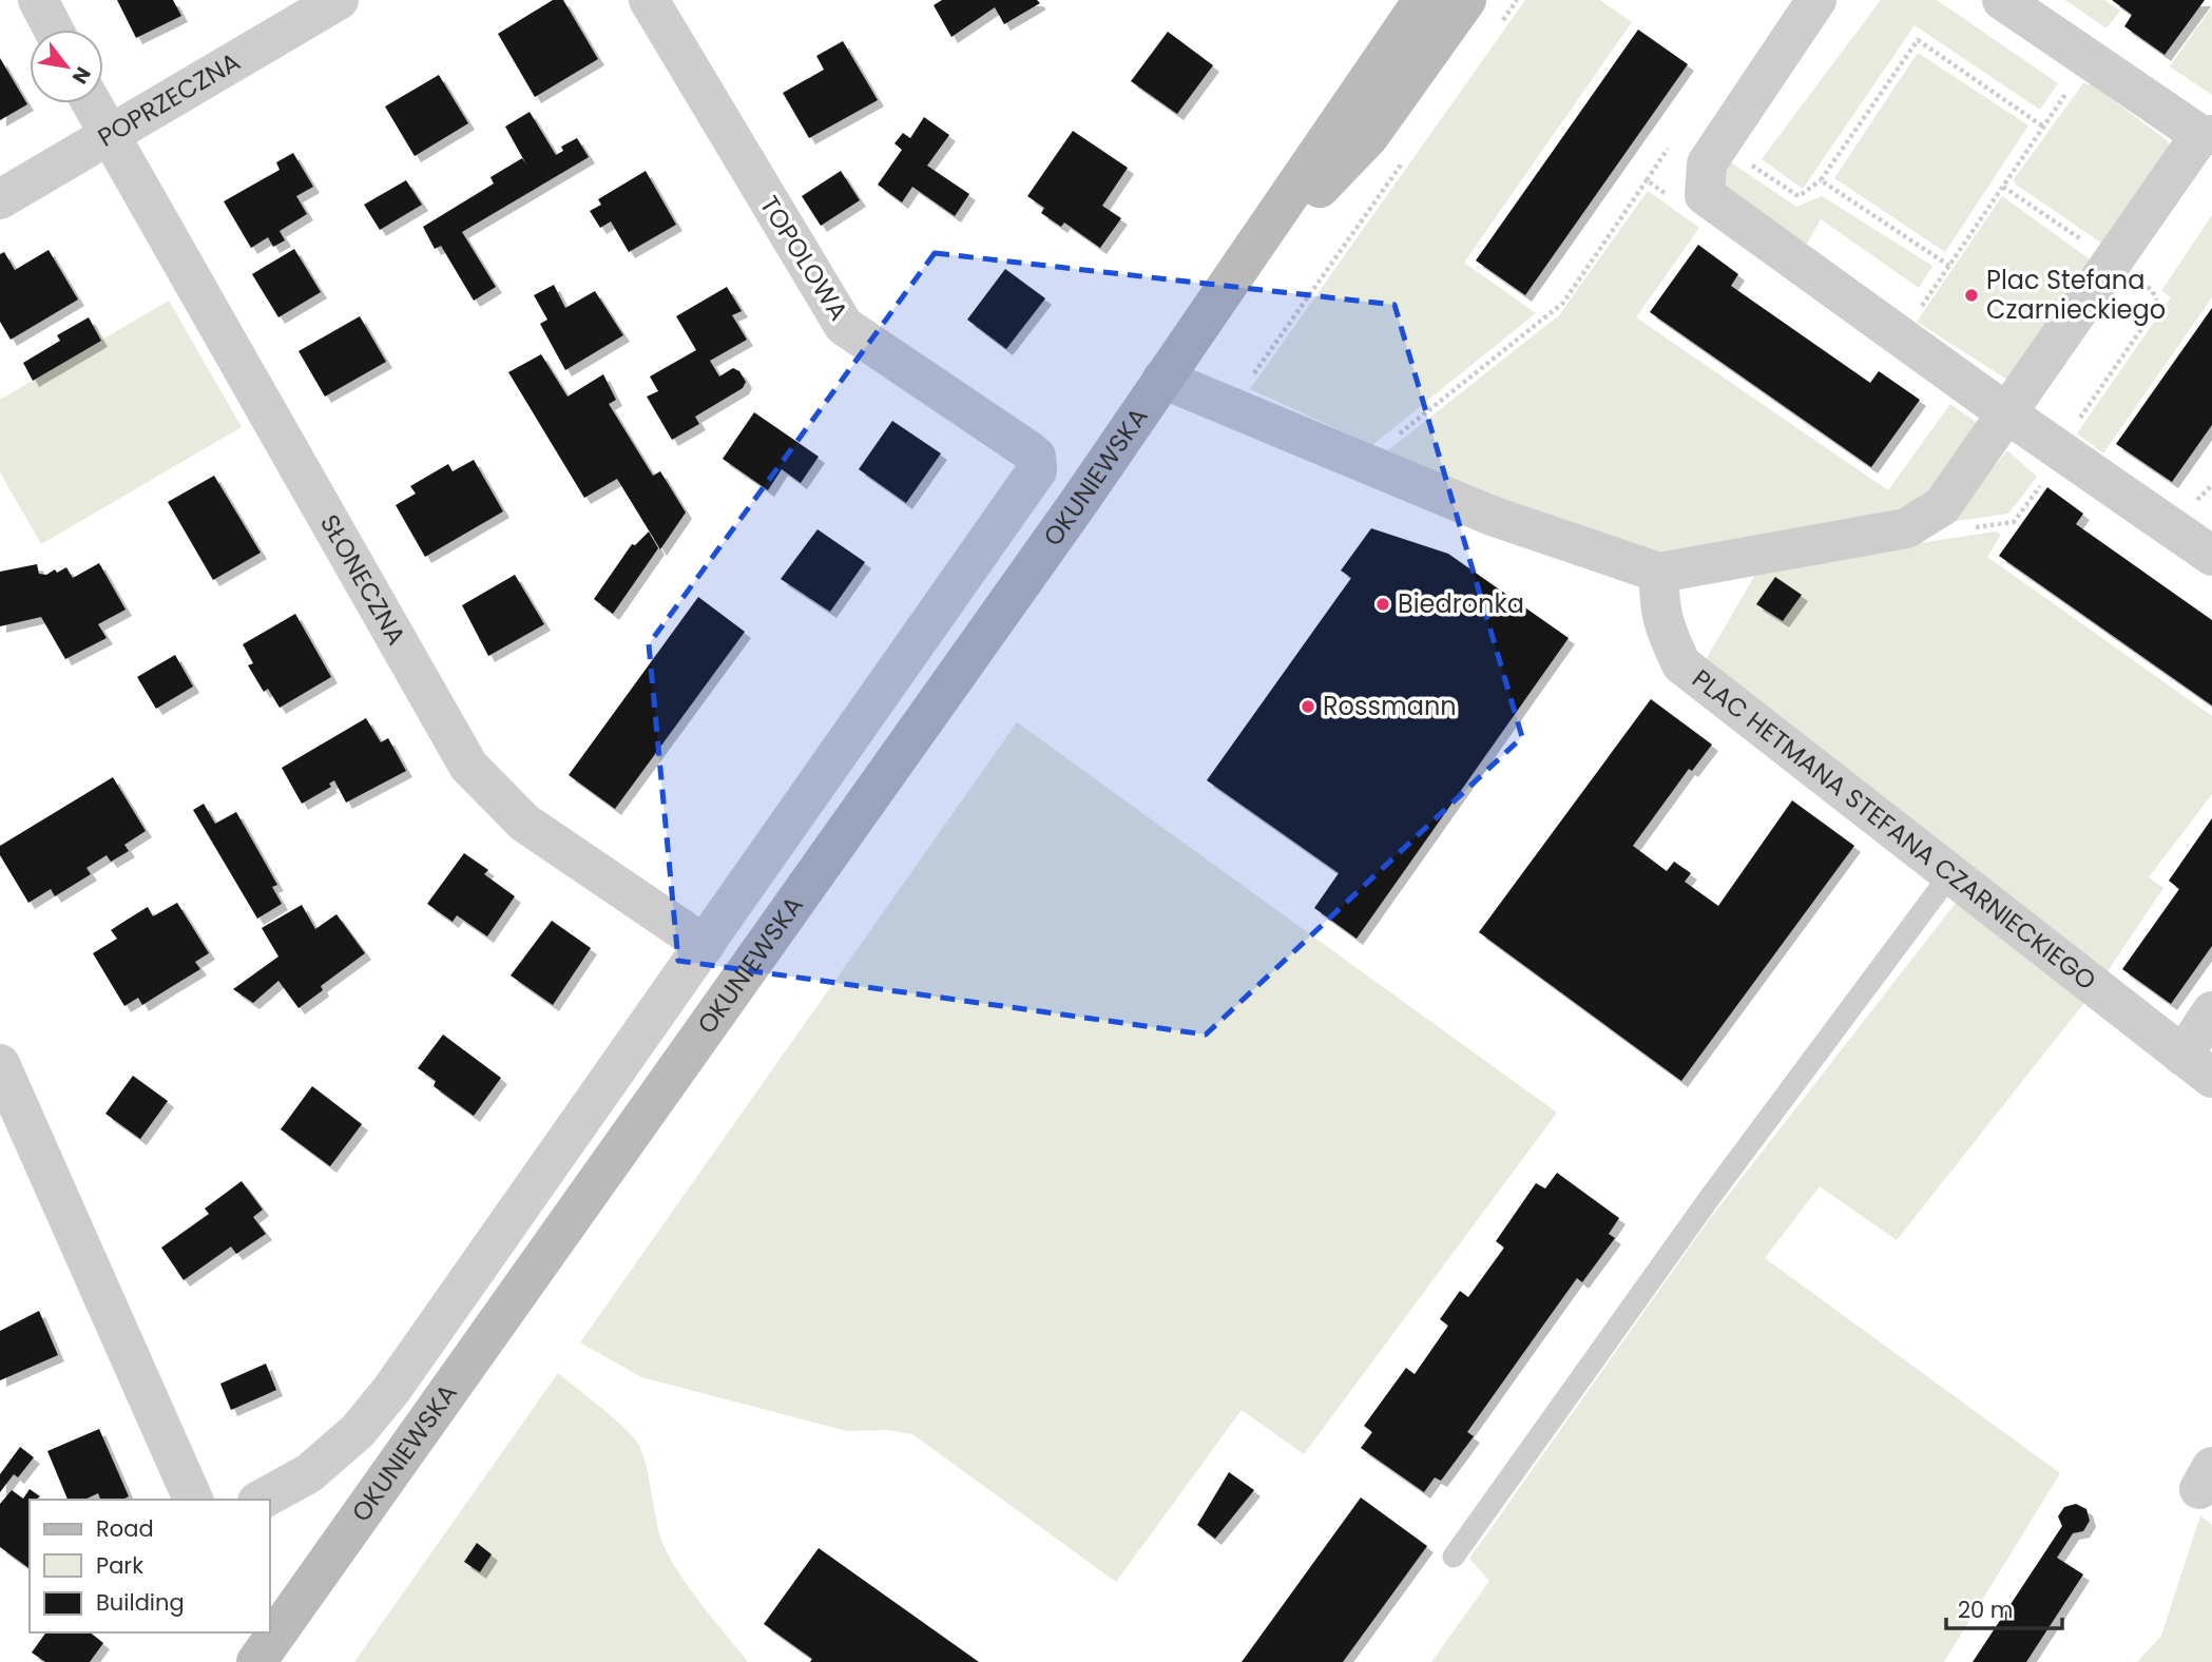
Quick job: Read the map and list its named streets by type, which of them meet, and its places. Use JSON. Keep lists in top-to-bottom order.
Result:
{
  "streets": {
    "main road": ["OKUNIEWSKA"],
    "street": [
      "POPRZECZNA",
      "TOPOLOWA",
      "SŁONECZNA",
      "PLAC HETMANA STEFANA CZARNIECKIEGO"
    ]
  },
  "crossings": [
    ["POPRZECZNA", "SŁONECZNA"],
    ["TOPOLOWA", "OKUNIEWSKA"],
    ["OKUNIEWSKA", "SŁONECZNA"]
  ],
  "places": ["Plac Stefana Czarnieckiego", "Biedronka", "Rossmann"],
  "legend": ["Road", "Park", "Building"],
  "scale_bar": "20 m",
  "north": "bottom right"
}
